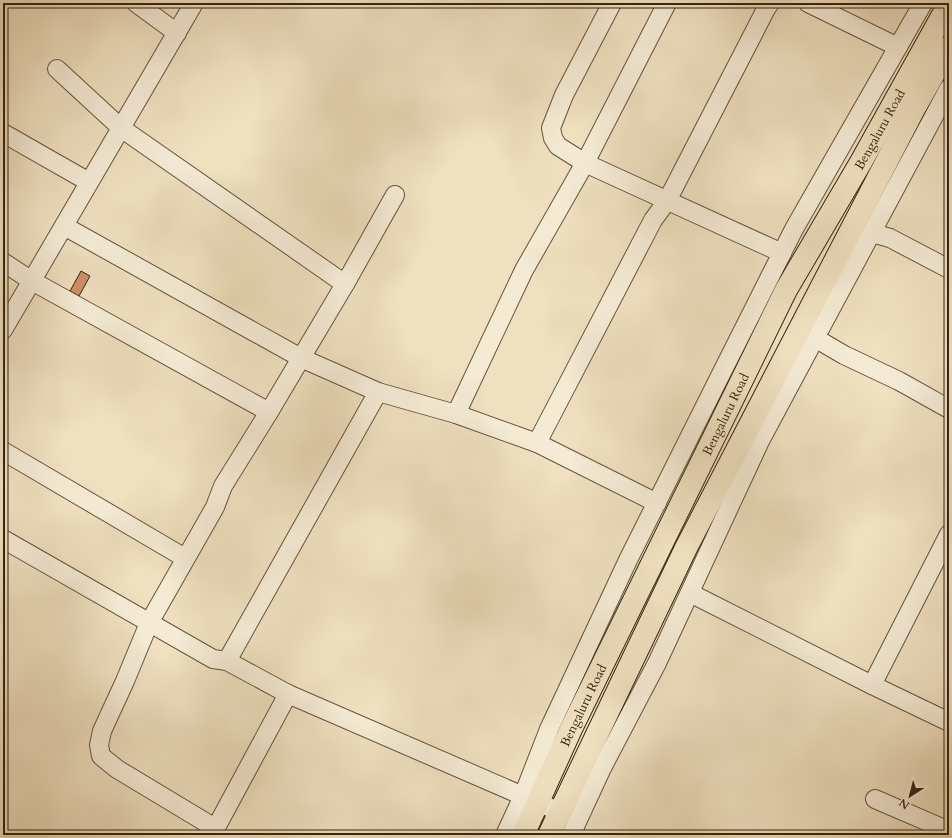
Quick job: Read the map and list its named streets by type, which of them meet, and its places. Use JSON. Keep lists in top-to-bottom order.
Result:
{
  "streets": {
    "main road": ["Bengaluru Road"]
  },
  "north": "bottom left"
}
